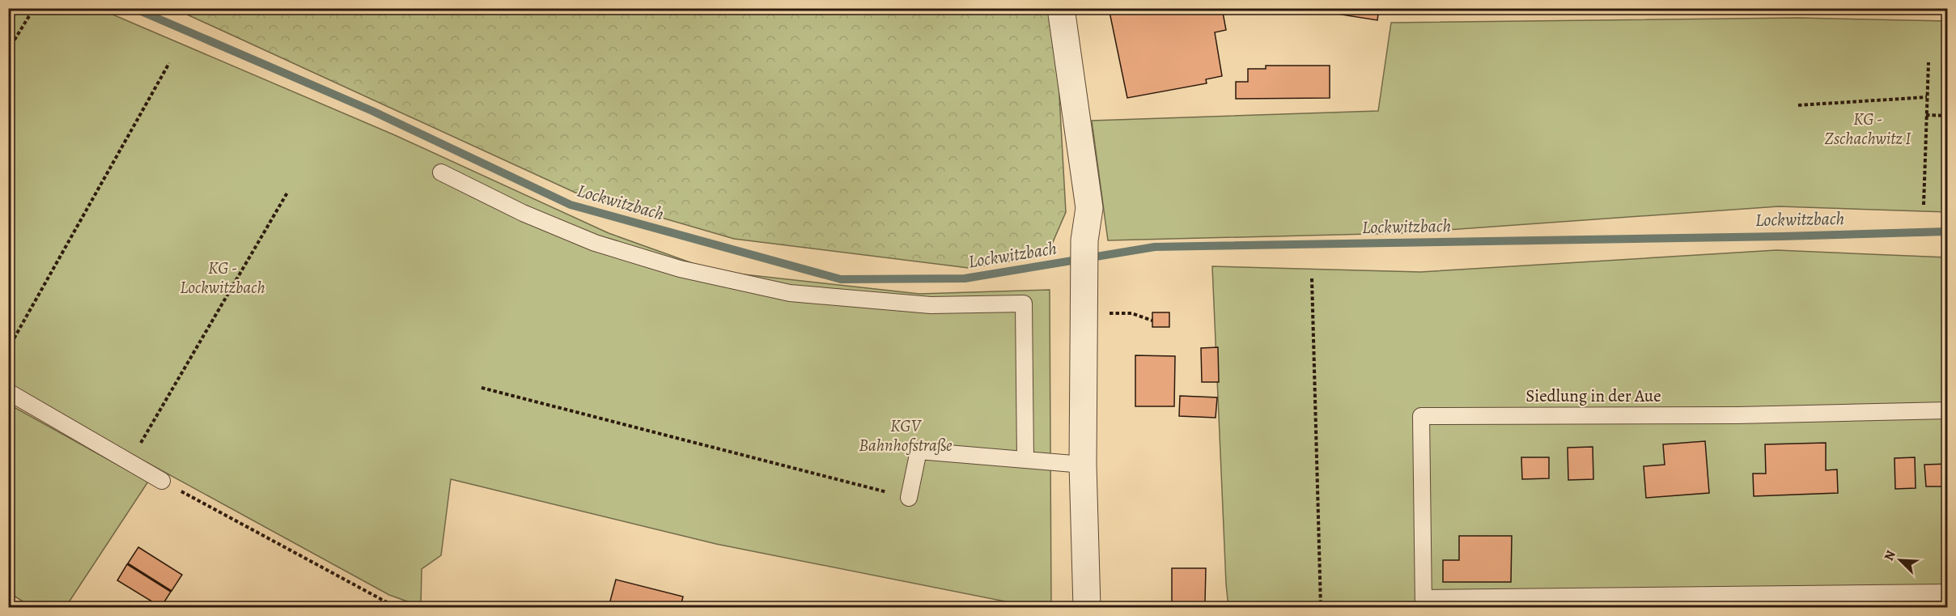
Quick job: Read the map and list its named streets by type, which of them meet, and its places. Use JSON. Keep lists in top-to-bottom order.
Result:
{
  "streets": {
    "lane": ["Siedlung in der Aue"]
  },
  "water": ["Lockwitzbach"],
  "parks": ["KG - Zschachwitz I", "KG - Lockwitzbach", "KGV Bahnhofstraße"],
  "north": "top left"
}
